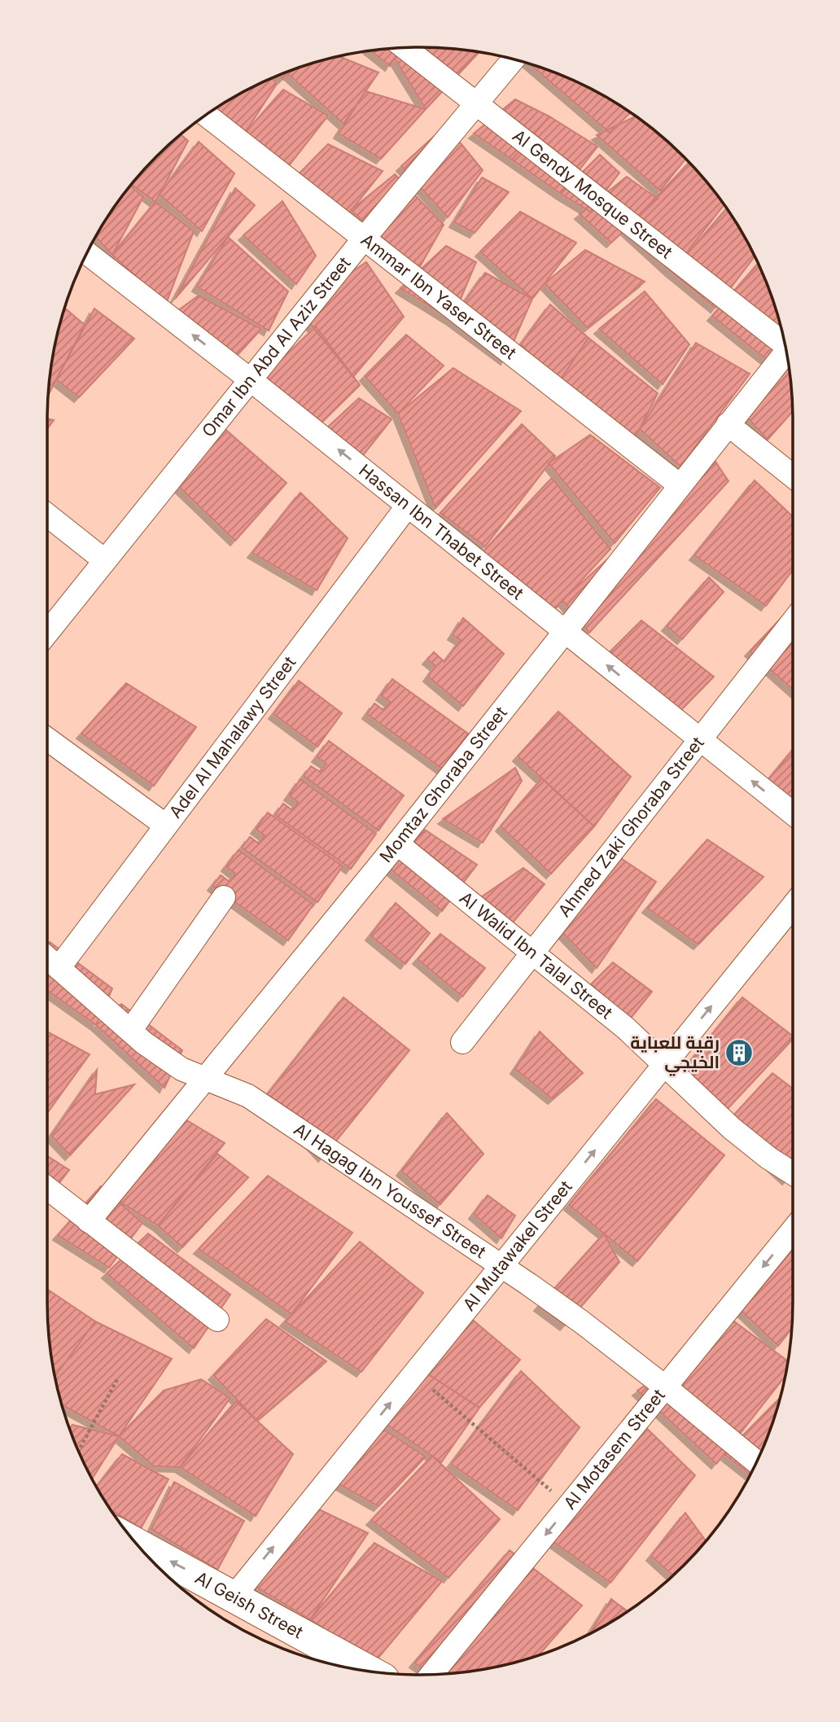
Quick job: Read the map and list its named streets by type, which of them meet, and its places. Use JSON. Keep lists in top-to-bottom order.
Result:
{
  "streets": {
    "main road": ["Al Geish Street"],
    "street": [
      "Al Gendy Mosque Street",
      "Ammar Ibn Yaser Street",
      "Omar Ibn Abd Al Aziz Street",
      "Hassan Ibn Thabet Street",
      "Adel Al Mahalawy Street",
      "Momtaz Ghoraba Street",
      "Ahmed Zaki Ghoraba Street",
      "Al Walid Ibn Talal Street",
      "Al Hagag Ibn Youssef Street",
      "Al Mutawakel Street",
      "Al Motasem Street"
    ]
  },
  "crossings": [
    ["Al Gendy Mosque Street", "Omar Ibn Abd Al Aziz Street"],
    ["Ammar Ibn Yaser Street", "Omar Ibn Abd Al Aziz Street"],
    ["Ammar Ibn Yaser Street", "Momtaz Ghoraba Street"],
    ["Omar Ibn Abd Al Aziz Street", "Hassan Ibn Thabet Street"],
    ["Hassan Ibn Thabet Street", "Adel Al Mahalawy Street"],
    ["Hassan Ibn Thabet Street", "Momtaz Ghoraba Street"],
    ["Hassan Ibn Thabet Street", "Ahmed Zaki Ghoraba Street"],
    ["Adel Al Mahalawy Street", "Al Hagag Ibn Youssef Street"],
    ["Momtaz Ghoraba Street", "Al Walid Ibn Talal Street"],
    ["Momtaz Ghoraba Street", "Al Hagag Ibn Youssef Street"],
    ["Ahmed Zaki Ghoraba Street", "Al Walid Ibn Talal Street"],
    ["Al Walid Ibn Talal Street", "Al Mutawakel Street"],
    ["Al Hagag Ibn Youssef Street", "Al Mutawakel Street"],
    ["Al Hagag Ibn Youssef Street", "Al Motasem Street"],
    ["Al Mutawakel Street", "Al Geish Street"]
  ],
  "one_way": [
    "Hassan Ibn Thabet Street",
    "Al Mutawakel Street",
    "Al Motasem Street",
    "Al Geish Street"
  ],
  "places": {
    "building": ["رقية للعباية الخيجي"]
  }
}
